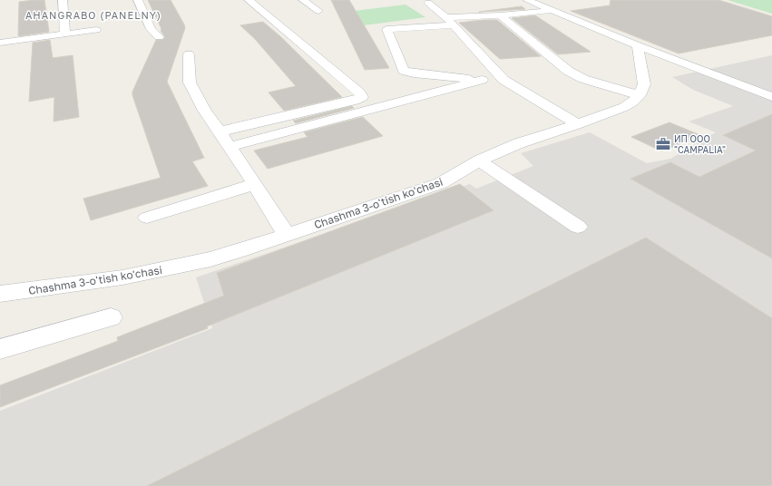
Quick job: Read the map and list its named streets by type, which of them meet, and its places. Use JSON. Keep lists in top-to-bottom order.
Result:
{
  "streets": {
    "street": ["Chashma 3-o'tish ko'chasi"]
  },
  "districts": ["AHANGRABO (PANELNY)"],
  "places": {
    "office": ["ИП ООО \"CAMPALIA\""]
  }
}
